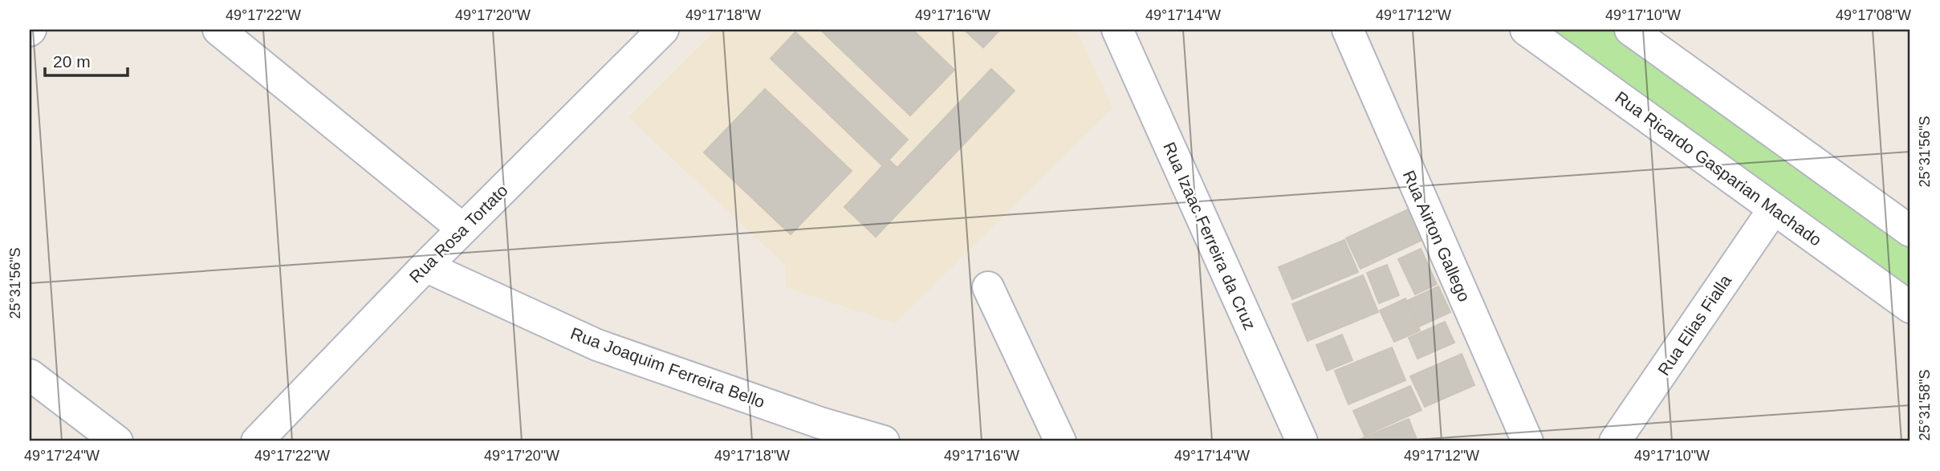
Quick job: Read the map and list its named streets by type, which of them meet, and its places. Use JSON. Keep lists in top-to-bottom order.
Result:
{
  "streets": {
    "street": [
      "Rua Ricardo Gasparian Machado",
      "Rua Rosa Tortato",
      "Rua Izaac Ferreira da Cruz",
      "Rua Airton Gallego",
      "Rua Elias Fialla",
      "Rua Joaquim Ferreira Bello"
    ]
  },
  "crossings": [
    ["Rua Ricardo Gasparian Machado", "Rua Elias Fialla"],
    ["Rua Rosa Tortato", "Rua Joaquim Ferreira Bello"]
  ],
  "scale_bar": "20 m",
  "coordinates": [
    "49°17'22\"W",
    "49°17'20\"W",
    "49°17'18\"W",
    "49°17'16\"W",
    "49°17'14\"W",
    "49°17'12\"W",
    "49°17'10\"W",
    "49°17'08\"W",
    "25°31'56\"S",
    "25°31'58\"S",
    "49°17'24\"W"
  ]
}
